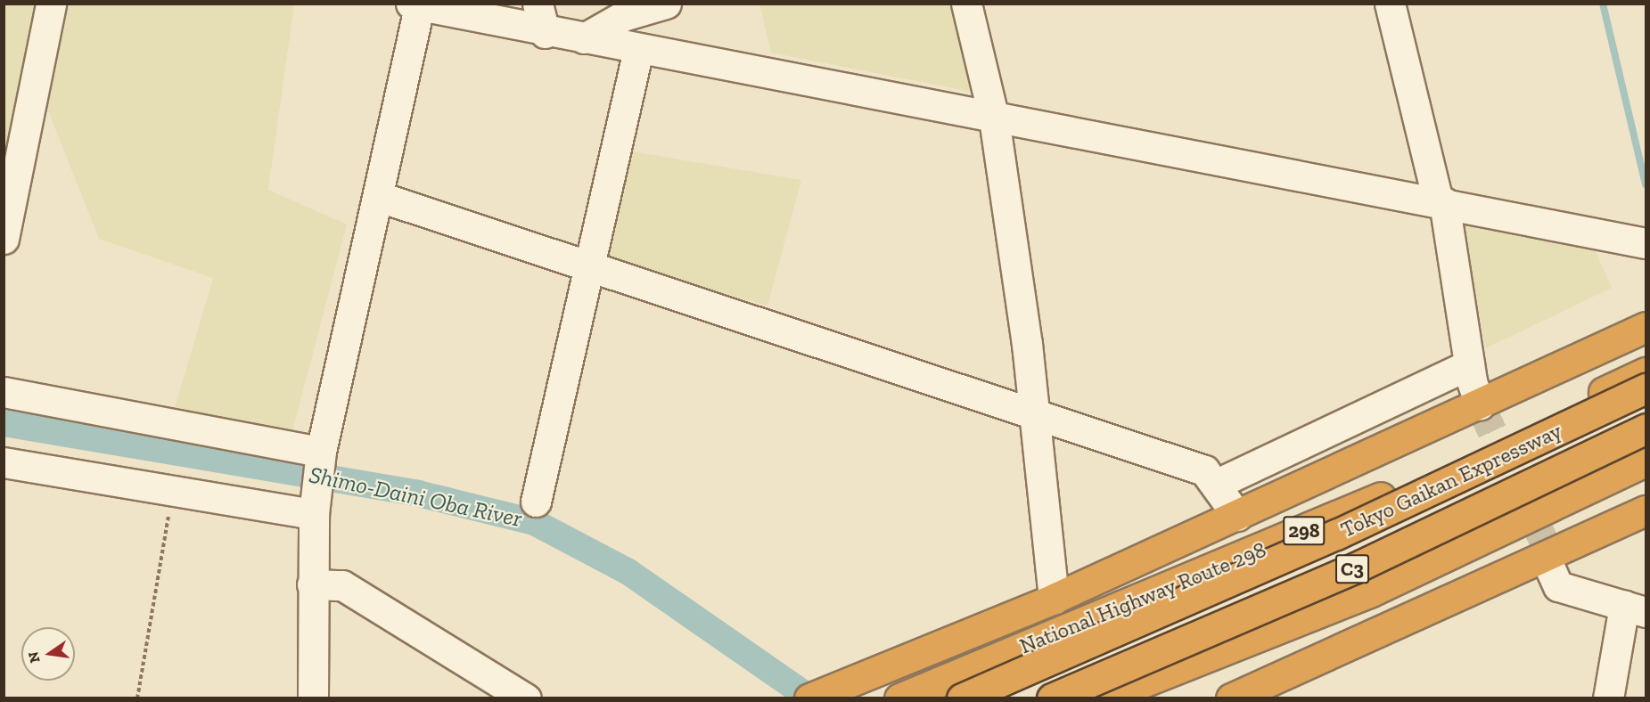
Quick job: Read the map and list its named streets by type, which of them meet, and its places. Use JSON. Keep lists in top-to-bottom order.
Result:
{
  "streets": {
    "highway": [
      "Tokyo Gaikan Expressway",
      "298",
      "C3",
      "National Highway Route 298"
    ]
  },
  "crossings": [
    ["Tokyo Gaikan Expressway", "National Highway Route 298"]
  ],
  "water": ["Shimo-Daini Oba River"],
  "north": "left"
}
